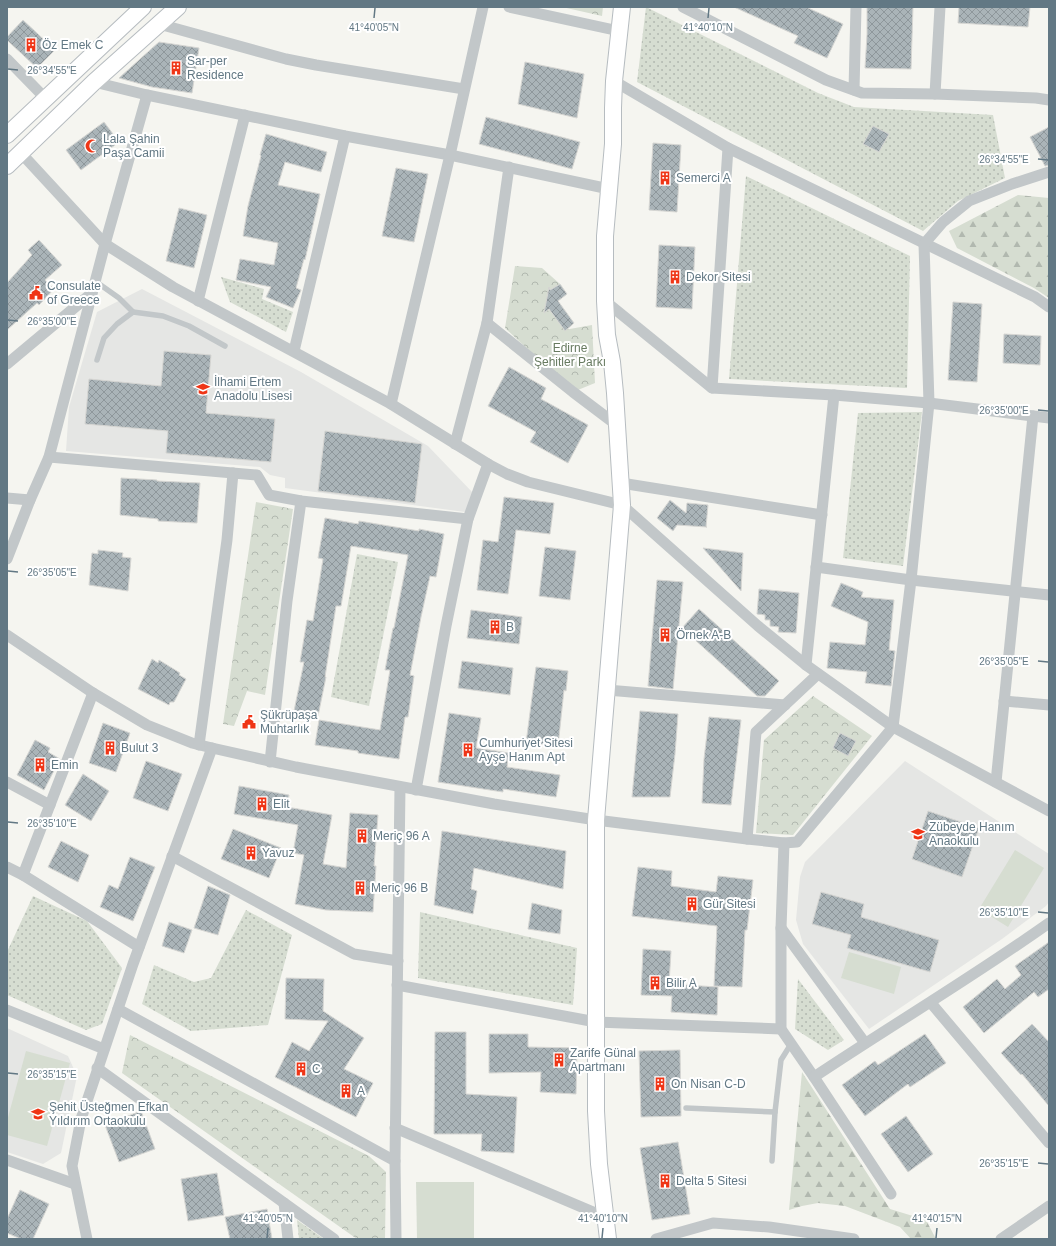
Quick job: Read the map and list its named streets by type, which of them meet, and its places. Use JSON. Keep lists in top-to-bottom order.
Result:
{
  "parks": ["Edirne Şehitler Parkı"],
  "places": {
    "building": [
      "Öz Emek C",
      "Sar-per Residence",
      "Semerci A",
      "Dekor Sitesi",
      "B",
      "Örnek A-B",
      "Bulut 3",
      "Cumhuriyet Sitesi Ayşe Hanım Apt",
      "Emin",
      "Elit",
      "Meriç 96 A",
      "Yavuz",
      "Meriç 96 B",
      "Gür Sitesi",
      "Bilir A",
      "Zarife Günal Apartmanı",
      "C",
      "On Nisan C-D",
      "A",
      "Delta 5 Sitesi"
    ],
    "mosque": ["Lala Şahin Paşa Camii"],
    "public building": ["Consulate of Greece", "Şükrüpaşa Muhtarlık"],
    "school or university": ["İlhami Ertem Anadolu Lisesi", "Zübeyde Hanım Anaokulu", "Şehit Üsteğmen Efkan Yıldırım Ortaokulu"]
  },
  "coordinates": [
    "41°40'05\"N",
    "41°40'10\"N",
    "26°34'55\"E",
    "26°35'00\"E",
    "26°35'05\"E",
    "26°35'10\"E",
    "26°35'15\"E",
    "41°40'15\"N"
  ]
}
